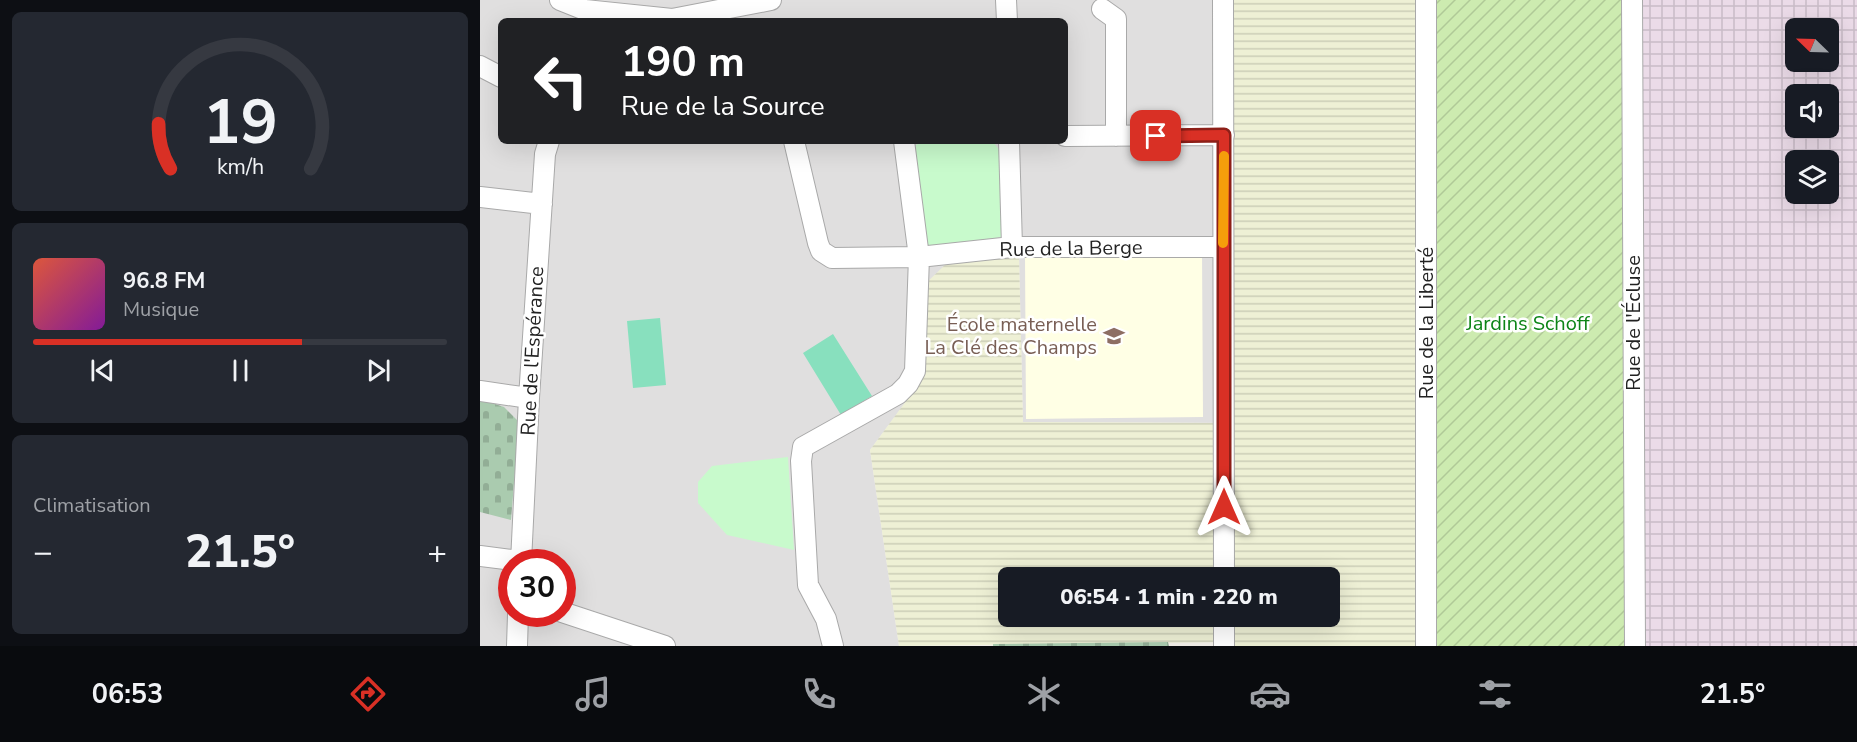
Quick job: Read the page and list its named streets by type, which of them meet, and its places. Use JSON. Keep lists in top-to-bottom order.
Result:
{
  "streets": {
    "street": [
      "Rue de la Berge",
      "Rue de la Liberté",
      "Rue de l'Écluse",
      "Rue de l'Espérance"
    ]
  },
  "parks": ["Jardins Schoff"],
  "places": {
    "school or university": ["École maternelle La Clé des Champs"]
  },
  "north": "top left",
  "page": {
    "turn": ["190 m", "Rue de la Source"],
    "song": ["96.8 FM", "Musique"],
    "tile": "Climatisation",
    "heat": ["−", "21.5°", "+"],
    "limit": "30",
    "trip": "06:54 · 1 min · 220 m",
    "tabs": ["06:53", "21.5°"],
    "gauge": ["19", "km/h"]
  }
}
